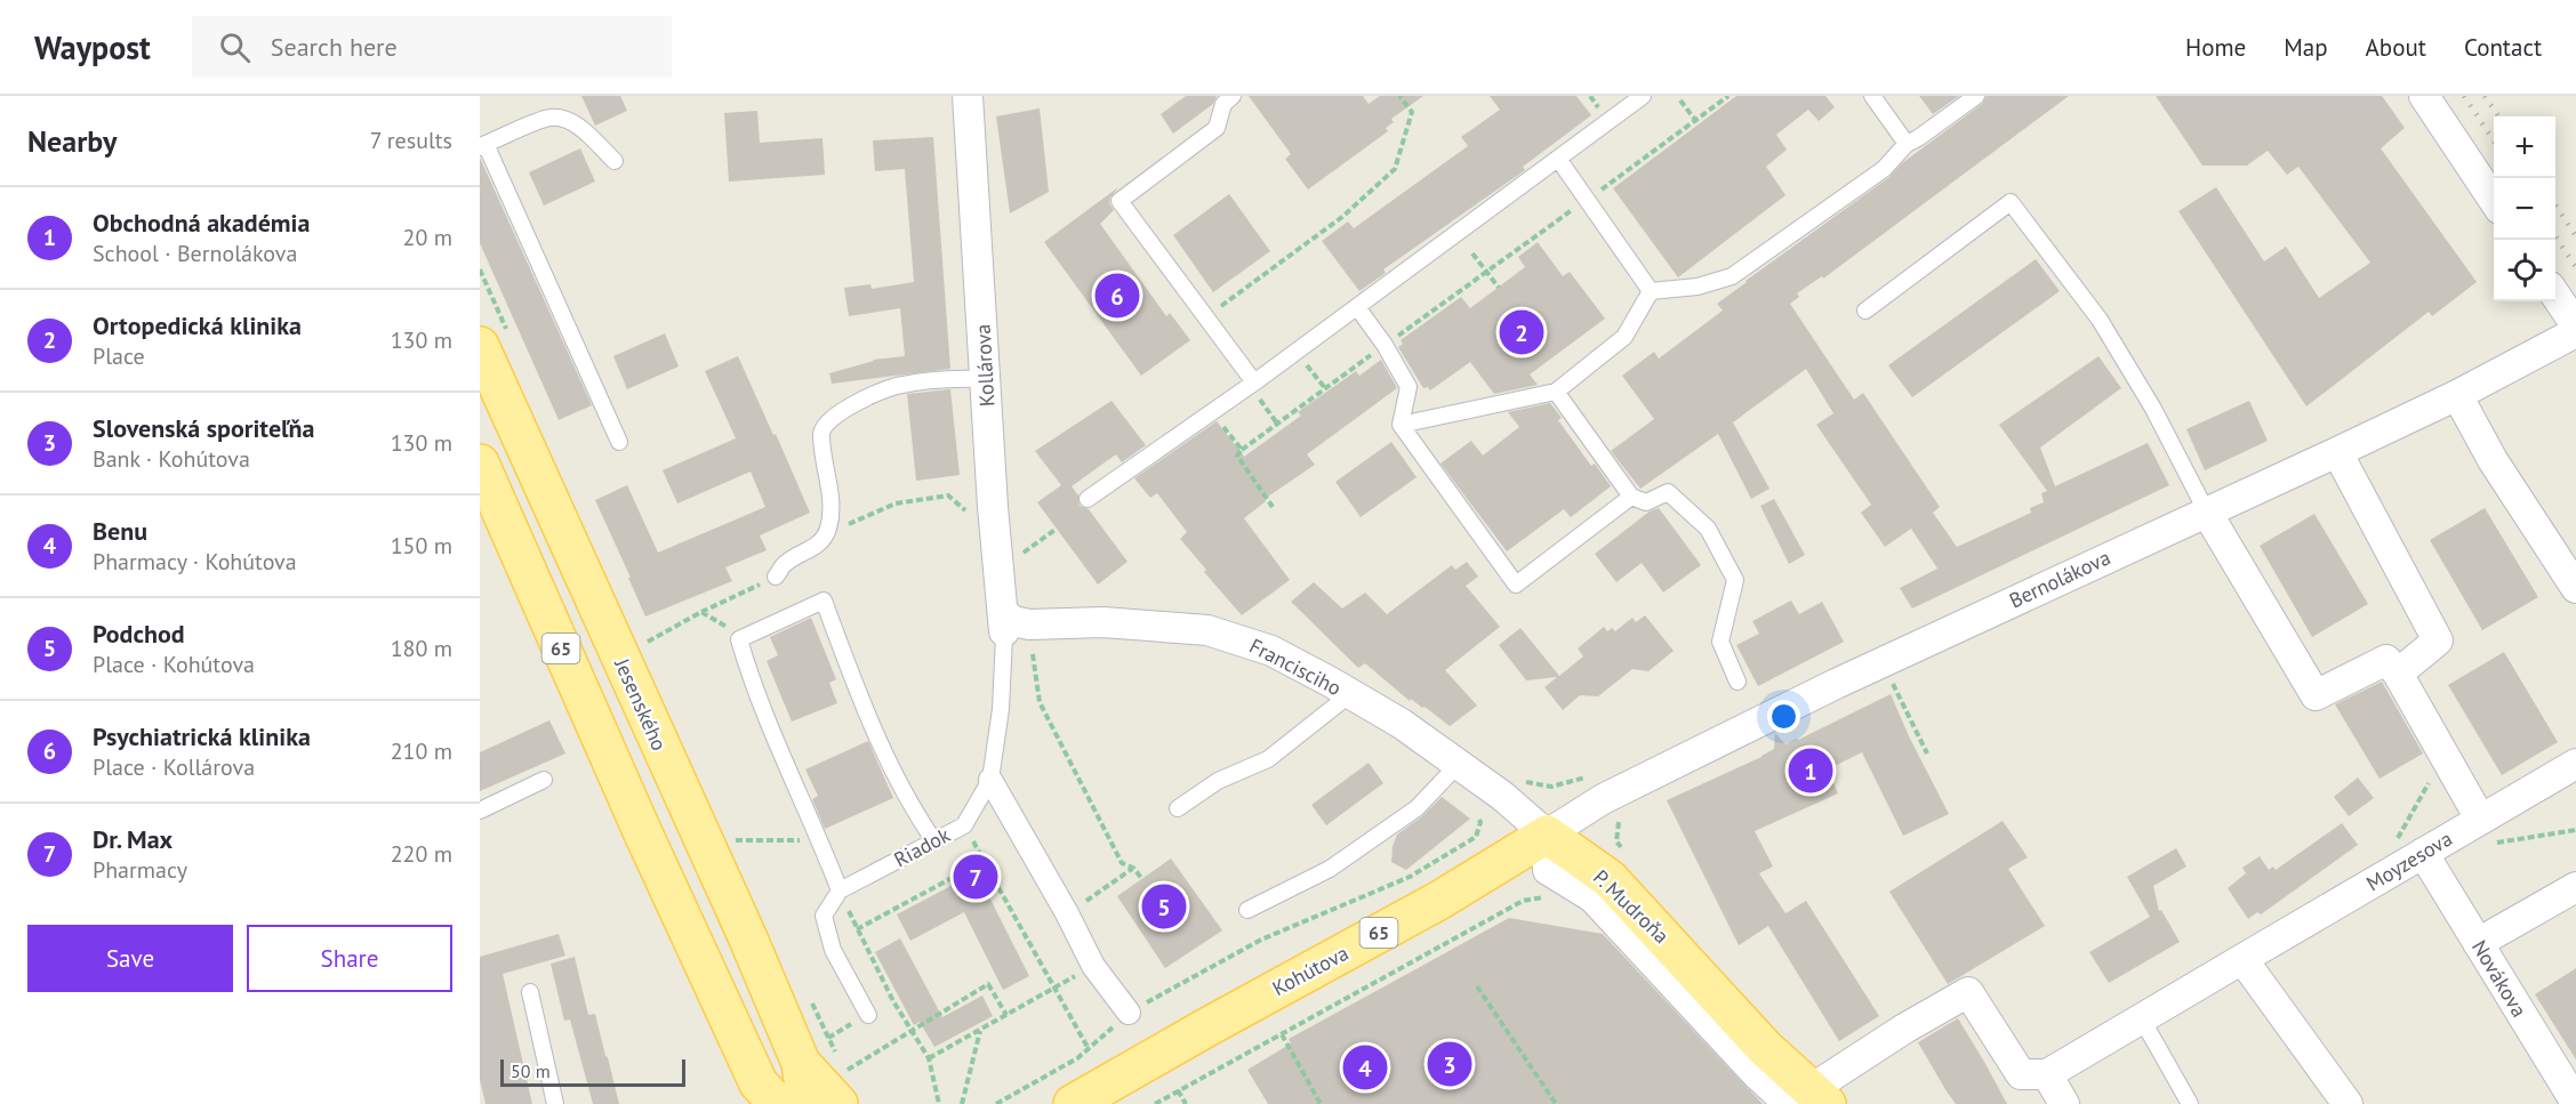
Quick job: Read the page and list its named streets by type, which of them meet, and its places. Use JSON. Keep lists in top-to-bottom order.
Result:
{
  "streets": {
    "main road": [
      "65",
      "Jesenského",
      "P. Mudroňa",
      "Kohútova"
    ],
    "street": [
      "Kollárova",
      "Bernolákova",
      "Francisciho",
      "Moyzesova",
      "Novákova"
    ],
    "lane": ["Riadok"]
  },
  "crossings": [
    ["Kollárova", "Francisciho"],
    ["Kollárova", "Riadok"],
    ["Bernolákova", "Francisciho"],
    ["Bernolákova", "P. Mudroňa"],
    ["Bernolákova", "Kohútova"],
    ["Francisciho", "Riadok"],
    ["Francisciho", "P. Mudroňa"],
    ["Francisciho", "Kohútova"],
    ["Moyzesova", "Novákova"],
    ["P. Mudroňa", "Kohútova"]
  ],
  "scale_bar": "50 m",
  "page": {
    "header": "Waypost",
    "search": "Search here",
    "nav": [
      "Home",
      "Map",
      "About",
      "Contact"
    ],
    "heading": ["Nearby", "7 results"],
    "map_buttons": ["+", "−"],
    "list": [
      {
        "mark": "1",
        "name": "Obchodná akadémia",
        "note": "School · Bernolákova",
        "value": "20 m"
      },
      {
        "mark": "2",
        "name": "Ortopedická klinika",
        "note": "Place",
        "value": "130 m"
      },
      {
        "mark": "3",
        "name": "Slovenská sporiteľňa",
        "note": "Bank · Kohútova",
        "value": "130 m"
      },
      {
        "mark": "4",
        "name": "Benu",
        "note": "Pharmacy · Kohútova",
        "value": "150 m"
      },
      {
        "mark": "5",
        "name": "Podchod",
        "note": "Place · Kohútova",
        "value": "180 m"
      },
      {
        "mark": "6",
        "name": "Psychiatrická klinika",
        "note": "Place · Kollárova",
        "value": "210 m"
      },
      {
        "mark": "7",
        "name": "Dr. Max",
        "note": "Pharmacy",
        "value": "220 m"
      }
    ],
    "pins": [
      "6",
      "2",
      "1",
      "7",
      "5",
      "3",
      "4"
    ],
    "buttons": ["Save", "Share"],
    "scale": "50 m"
  }
}
